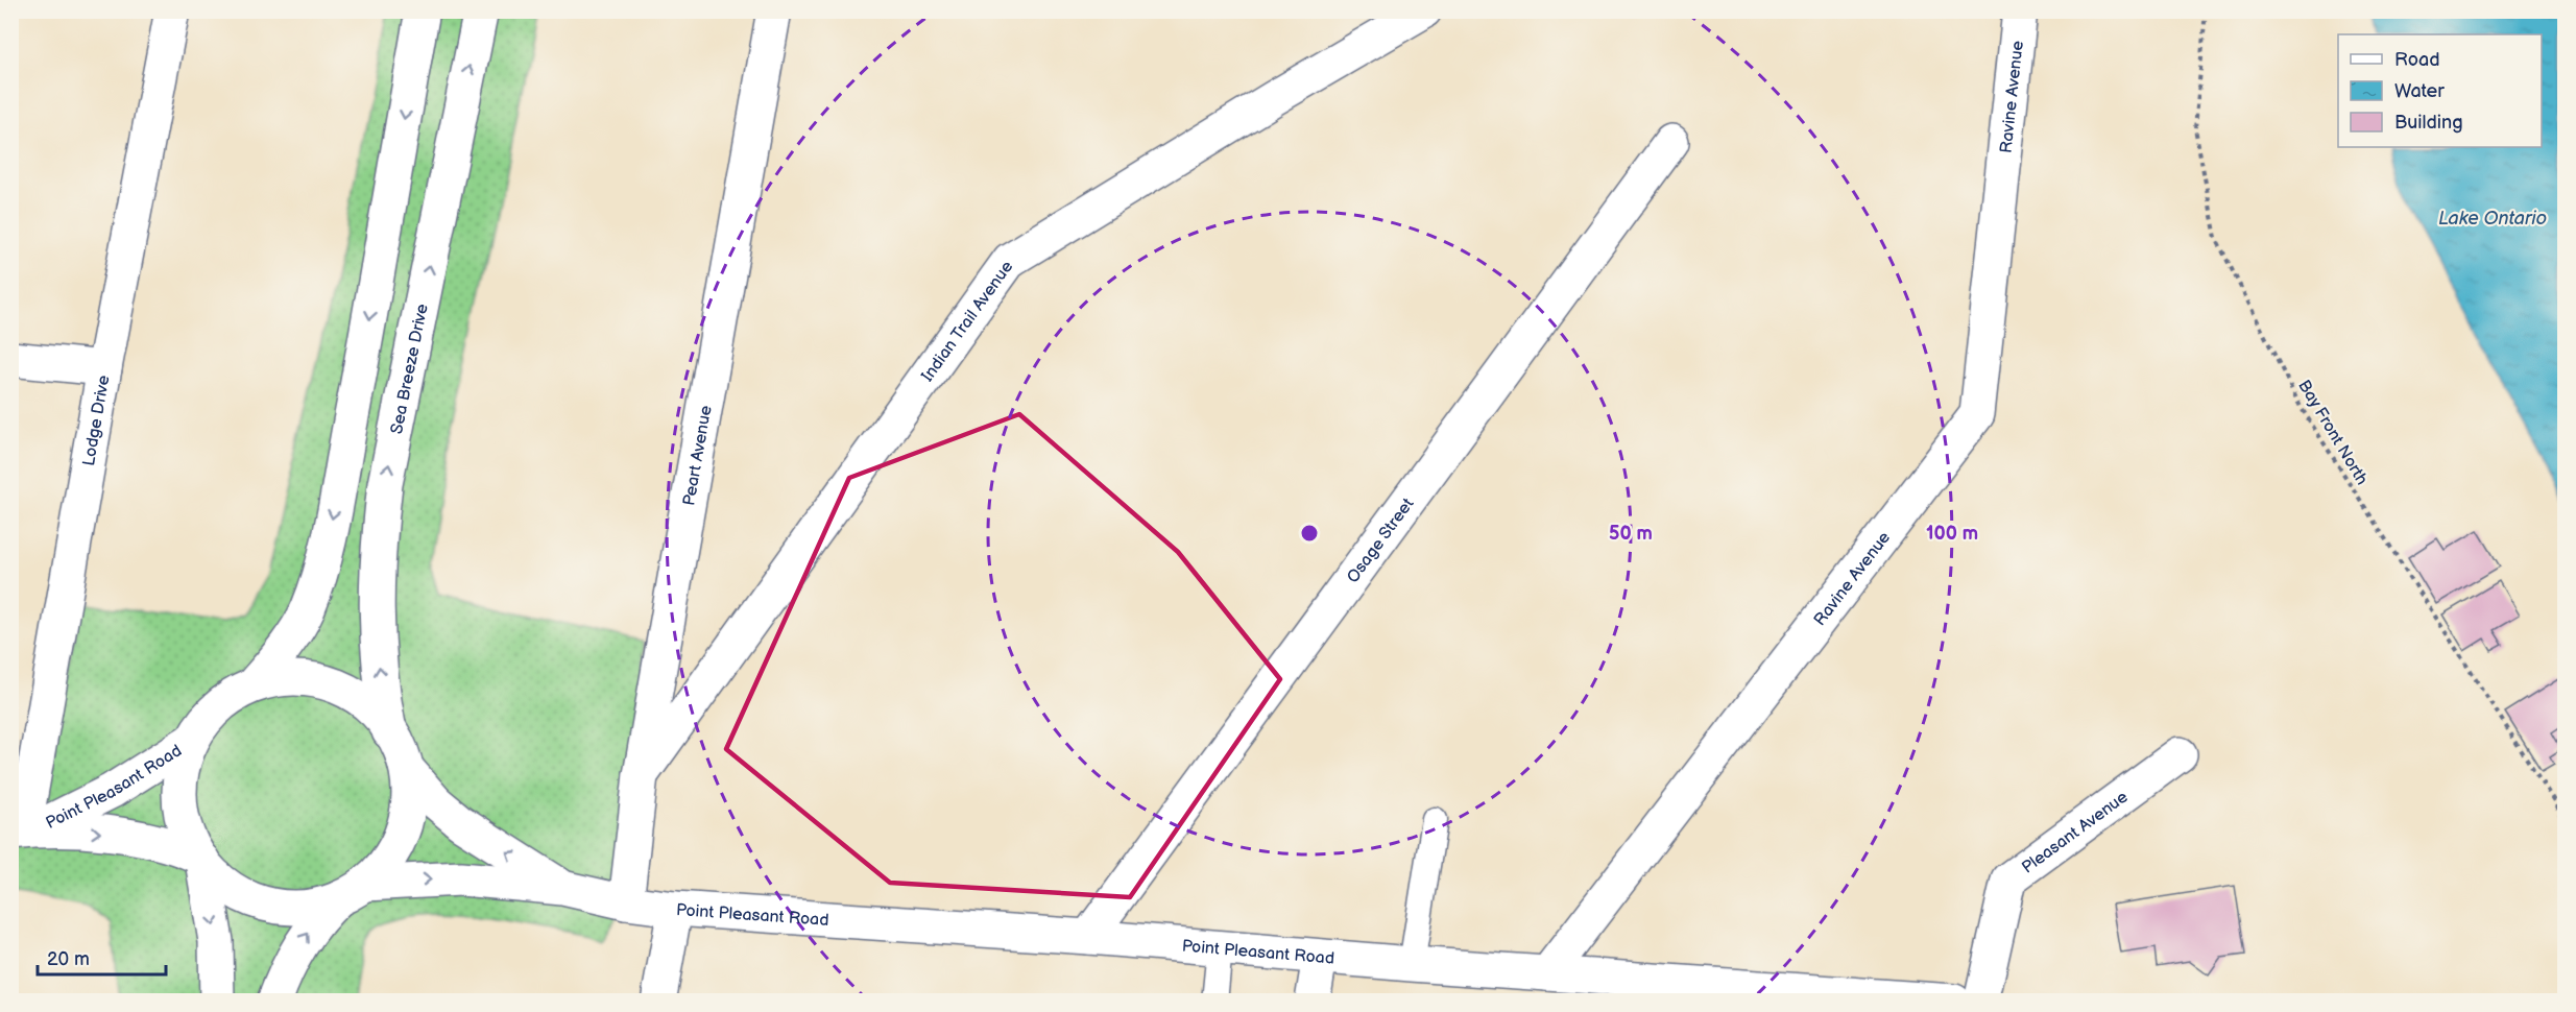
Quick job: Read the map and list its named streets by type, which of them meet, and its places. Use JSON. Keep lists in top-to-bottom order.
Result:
{
  "streets": {
    "street": [
      "Ravine Avenue",
      "Indian Trail Avenue",
      "Sea Breeze Drive",
      "Lodge Drive",
      "Peart Avenue",
      "Osage Street",
      "Point Pleasant Road",
      "Pleasant Avenue"
    ],
    "path": ["Bay Front North"]
  },
  "crossings": [
    ["Ravine Avenue", "Point Pleasant Road"],
    ["Indian Trail Avenue", "Peart Avenue"],
    ["Lodge Drive", "Point Pleasant Road"],
    ["Peart Avenue", "Point Pleasant Road"],
    ["Osage Street", "Point Pleasant Road"]
  ],
  "water": ["Lake Ontario"],
  "legend": ["Road", "Water", "Building"],
  "scale_bar": "20 m",
  "rings": ["50 m", "100 m"]
}
